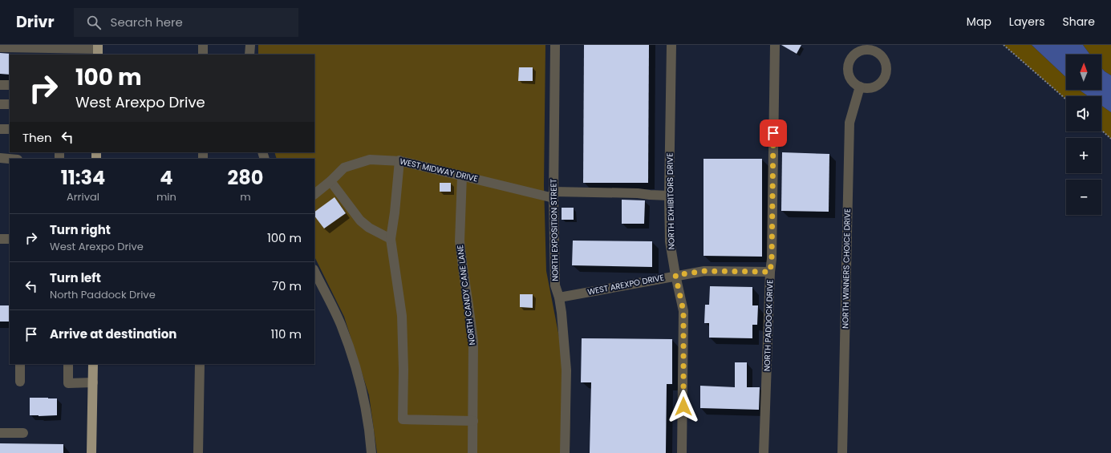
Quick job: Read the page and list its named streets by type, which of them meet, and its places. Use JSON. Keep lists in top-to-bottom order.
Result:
{
  "streets": {
    "street": [
      "WEST MIDWAY DRIVE",
      "NORTH EXHIBITORS DRIVE",
      "NORTH EXPOSITION STREET",
      "NORTH WINNERS CHOICE DRIVE",
      "WEST AREXPO DRIVE",
      "NORTH CANDY CANE LANE",
      "NORTH PADDOCK DRIVE"
    ]
  },
  "crossings": [
    ["WEST MIDWAY DRIVE", "NORTH EXHIBITORS DRIVE"],
    ["WEST MIDWAY DRIVE", "NORTH EXPOSITION STREET"],
    ["WEST MIDWAY DRIVE", "NORTH CANDY CANE LANE"],
    ["NORTH EXHIBITORS DRIVE", "WEST AREXPO DRIVE"],
    ["NORTH EXPOSITION STREET", "WEST AREXPO DRIVE"],
    ["WEST AREXPO DRIVE", "NORTH PADDOCK DRIVE"]
  ],
  "north": "top",
  "page": {
    "header": "Drivr",
    "search": "Search here",
    "nav": ["Map", "Layers", "Share"],
    "map_buttons": ["+", "−"],
    "turn": ["100 m", "West Arexpo Drive"],
    "then": "Then",
    "eta": [
      "11:34",
      "Arrival",
      "4",
      "min",
      "280",
      "m"
    ],
    "list": [
      {
        "name": "Turn right",
        "note": "West Arexpo Drive",
        "value": "100 m"
      },
      {
        "name": "Turn left",
        "note": "North Paddock Drive",
        "value": "70 m"
      },
      {
        "name": "Arrive at destination",
        "value": "110 m"
      }
    ]
  }
}
